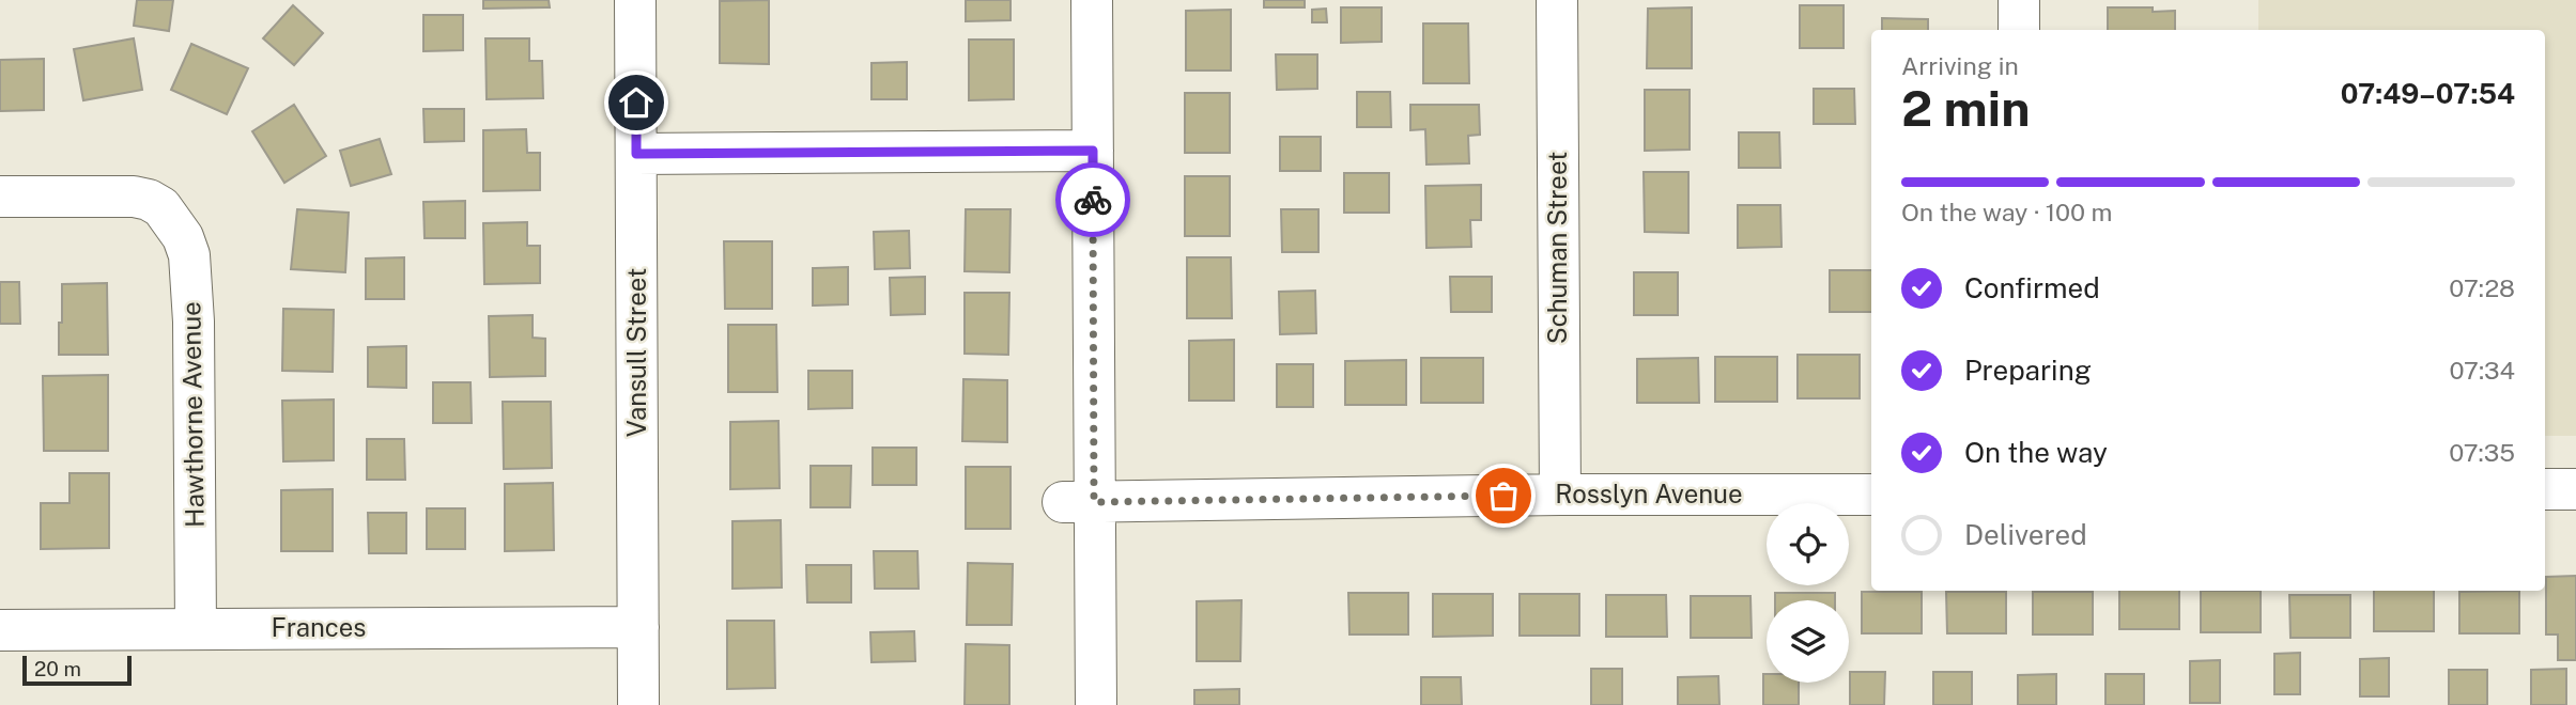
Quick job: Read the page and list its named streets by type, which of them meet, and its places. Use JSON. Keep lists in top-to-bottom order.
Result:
{
  "streets": {
    "street": [
      "Schuman Street",
      "Vansull Street",
      "Hawthorne Avenue",
      "Rosslyn Avenue",
      "Frances"
    ]
  },
  "crossings": [
    ["Schuman Street", "Rosslyn Avenue"],
    ["Vansull Street", "Frances"],
    ["Hawthorne Avenue", "Frances"]
  ],
  "scale_bar": "20 m",
  "page": {
    "heading": ["2 min", "Arriving in", "07:49–07:54"],
    "bar": "On the way · 100 m",
    "list": [
      ["Confirmed", "07:28"],
      ["Preparing", "07:34"],
      ["On the way", "07:35"],
      "Delivered"
    ],
    "scale": "20 m"
  }
}
